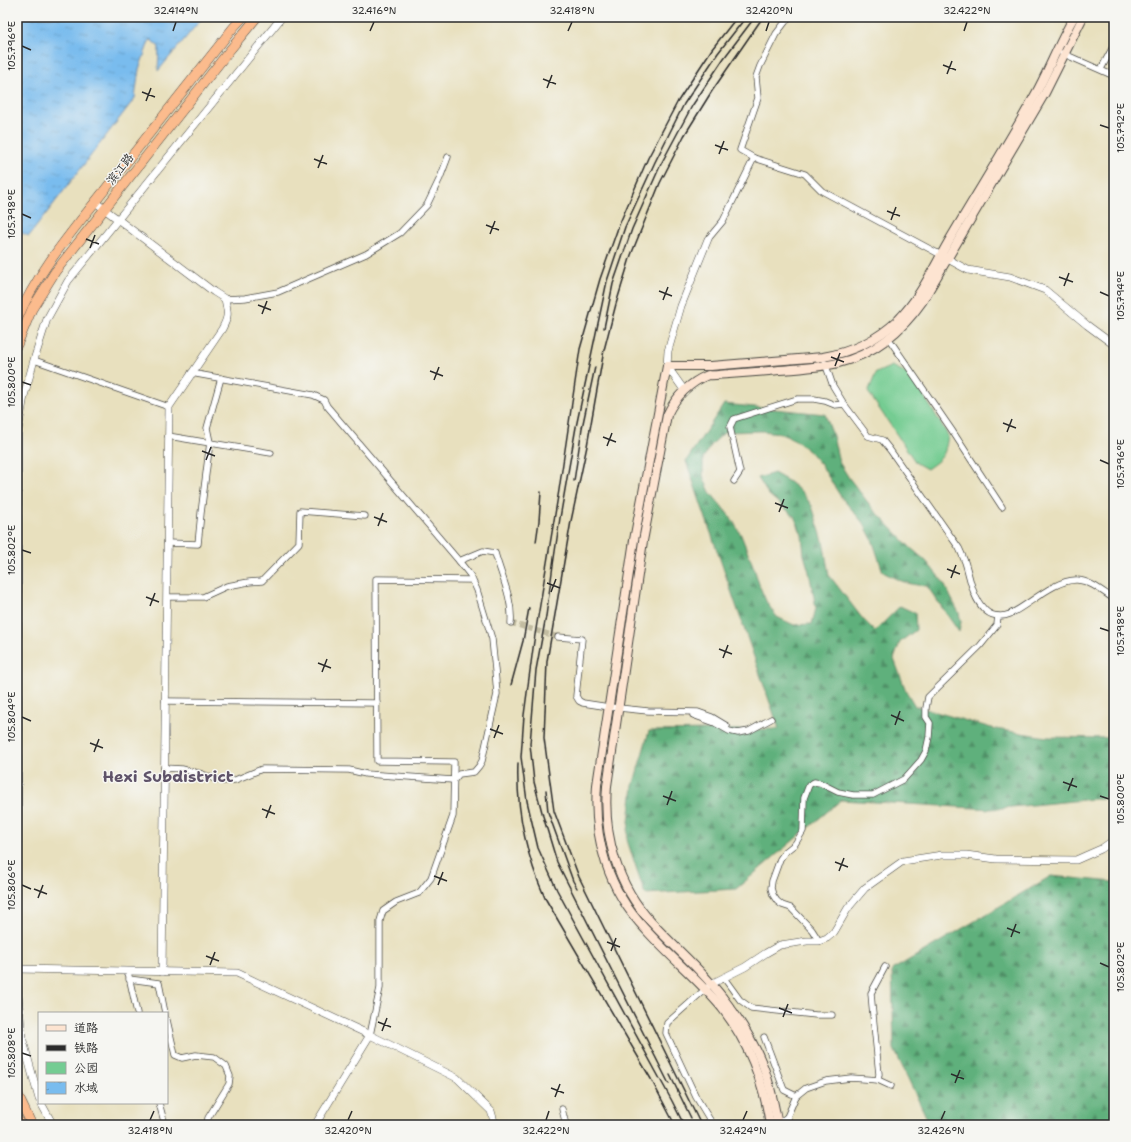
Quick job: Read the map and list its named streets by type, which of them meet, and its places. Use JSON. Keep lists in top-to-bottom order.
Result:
{
  "streets": {
    "highway": ["滨江路"]
  },
  "districts": ["Hexi Subdistrict"],
  "legend": [
    "道路",
    "铁路",
    "公园",
    "水域"
  ],
  "coordinates": [
    "32.414°N",
    "32.416°N",
    "32.418°N",
    "32.420°N",
    "32.422°N",
    "105.796°E",
    "105.792°E",
    "105.798°E",
    "105.794°E",
    "105.800°E",
    "105.802°E",
    "105.804°E",
    "105.806°E",
    "105.808°E",
    "32.424°N",
    "32.426°N"
  ]
}
